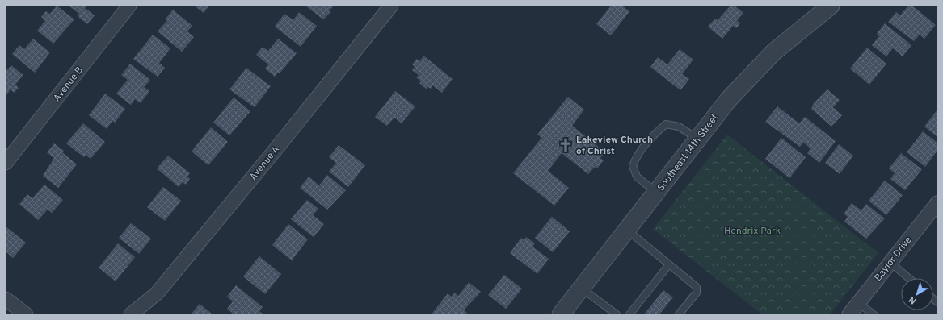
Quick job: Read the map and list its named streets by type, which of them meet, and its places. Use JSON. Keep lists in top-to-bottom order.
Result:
{
  "streets": {
    "street": [
      "Avenue B",
      "Southeast 14th Street",
      "Avenue A",
      "Baylor Drive"
    ]
  },
  "parks": ["Hendrix Park"],
  "places": {
    "church": ["Lakeview Church of Christ"]
  },
  "north": "bottom left"
}
